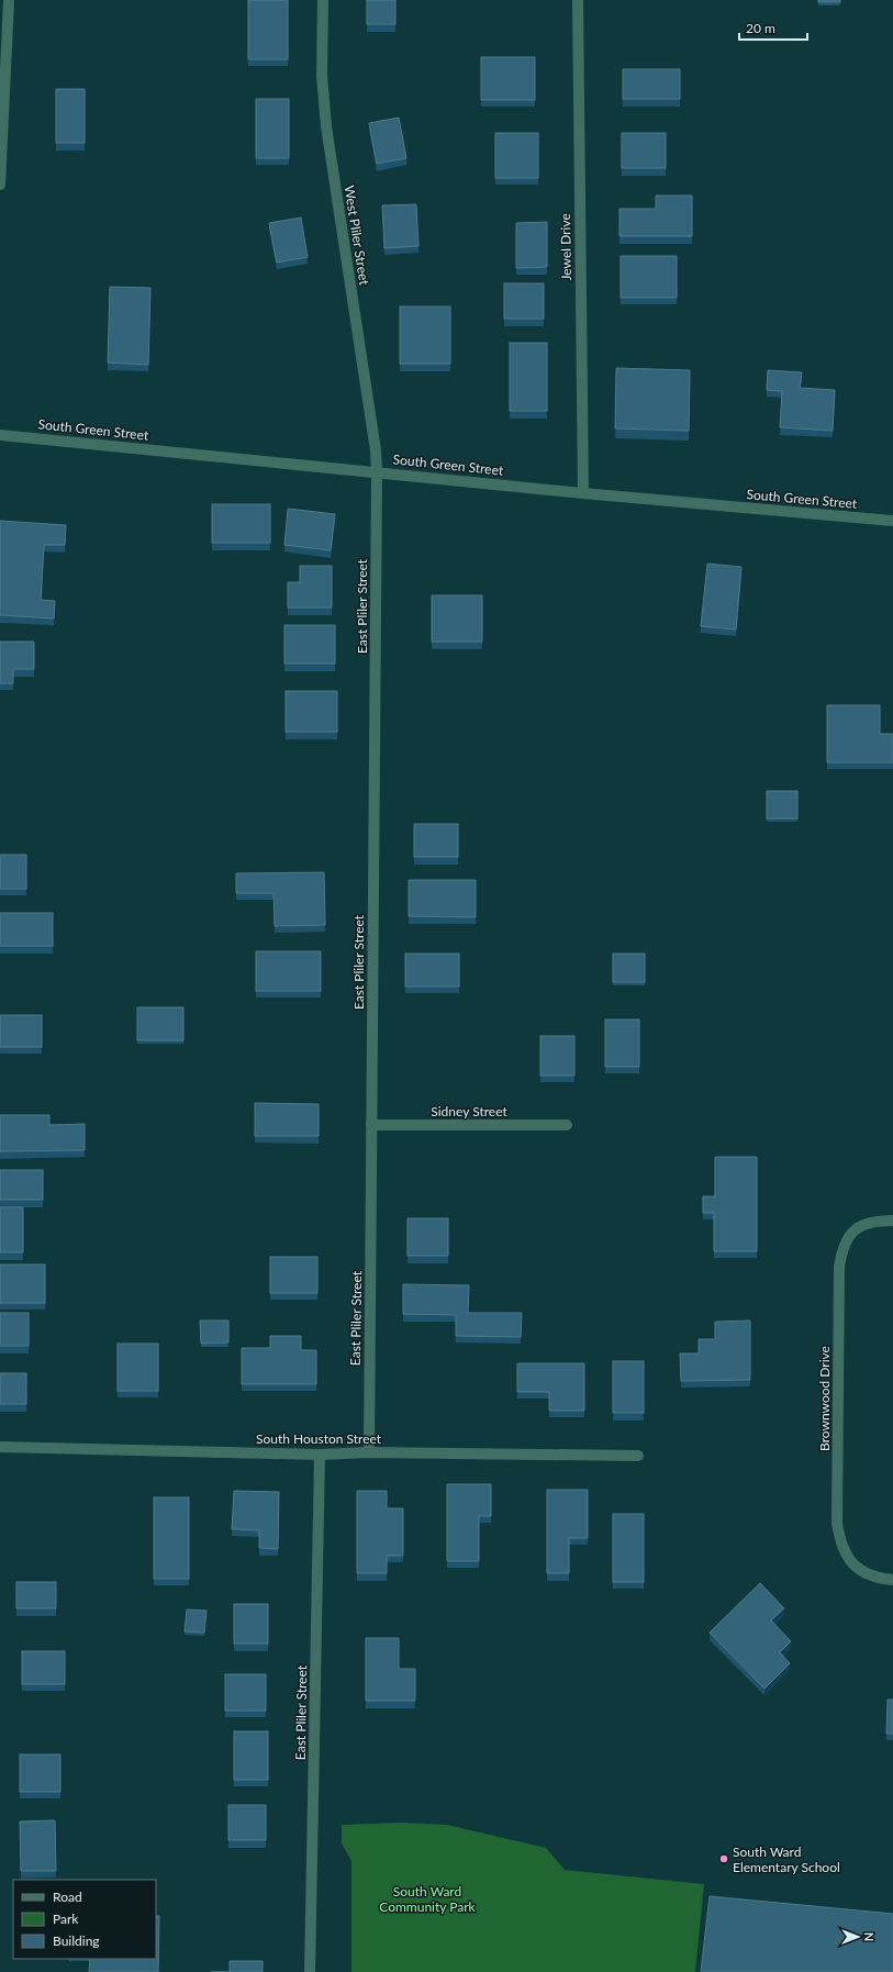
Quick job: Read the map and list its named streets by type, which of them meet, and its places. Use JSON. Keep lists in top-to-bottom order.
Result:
{
  "streets": {
    "street": [
      "West Pliler Street",
      "Jewel Drive",
      "South Green Street",
      "East Pliler Street",
      "Sidney Street",
      "Brownwood Drive",
      "South Houston Street"
    ]
  },
  "crossings": [
    ["West Pliler Street", "South Green Street"],
    ["West Pliler Street", "East Pliler Street"],
    ["Jewel Drive", "South Green Street"],
    ["South Green Street", "East Pliler Street"],
    ["East Pliler Street", "Sidney Street"],
    ["East Pliler Street", "South Houston Street"]
  ],
  "parks": ["South Ward Community Park"],
  "places": ["South Ward Elementary School"],
  "legend": ["Road", "Park", "Building"],
  "scale_bar": "20 m",
  "north": "right"
}
